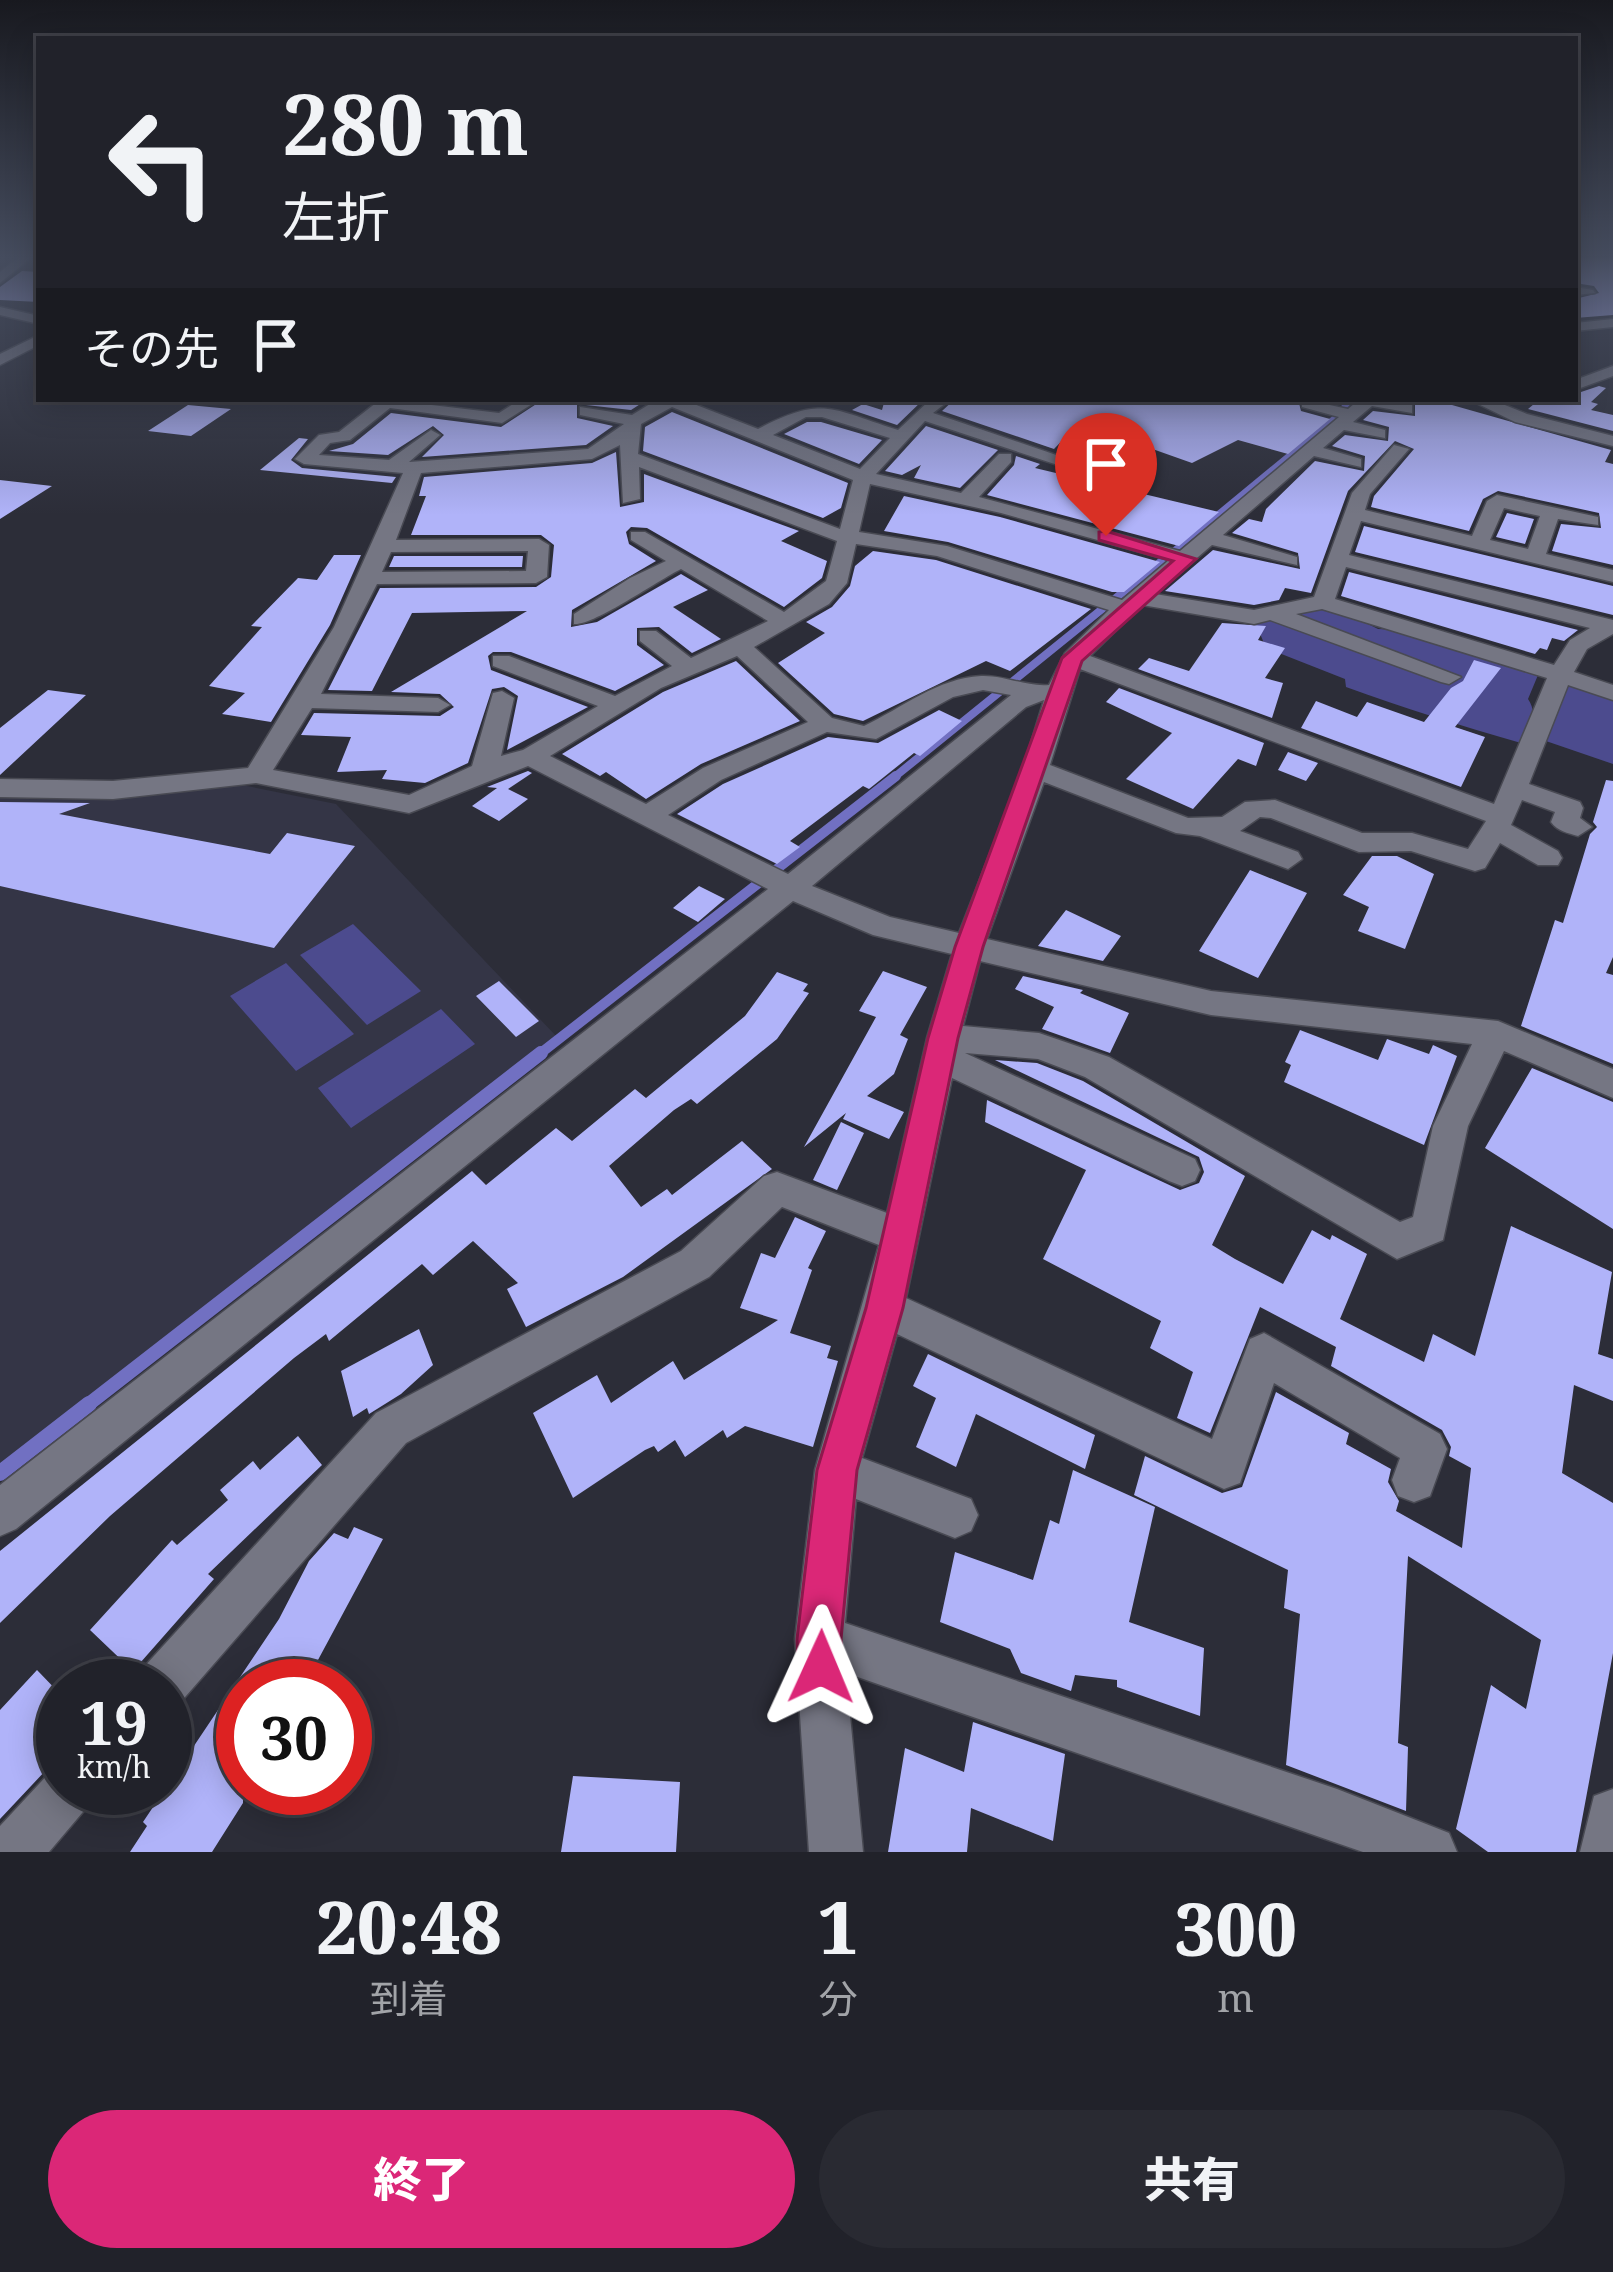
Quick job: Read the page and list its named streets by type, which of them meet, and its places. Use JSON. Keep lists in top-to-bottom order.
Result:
{
  "page": {
    "turn": ["280 m", "左折"],
    "then": "その先",
    "speed": "19 km/h",
    "limit": "30",
    "eta": [
      "20:48",
      "到着",
      "1",
      "分",
      "300",
      "m"
    ],
    "buttons": ["終了", "共有"]
  }
}
